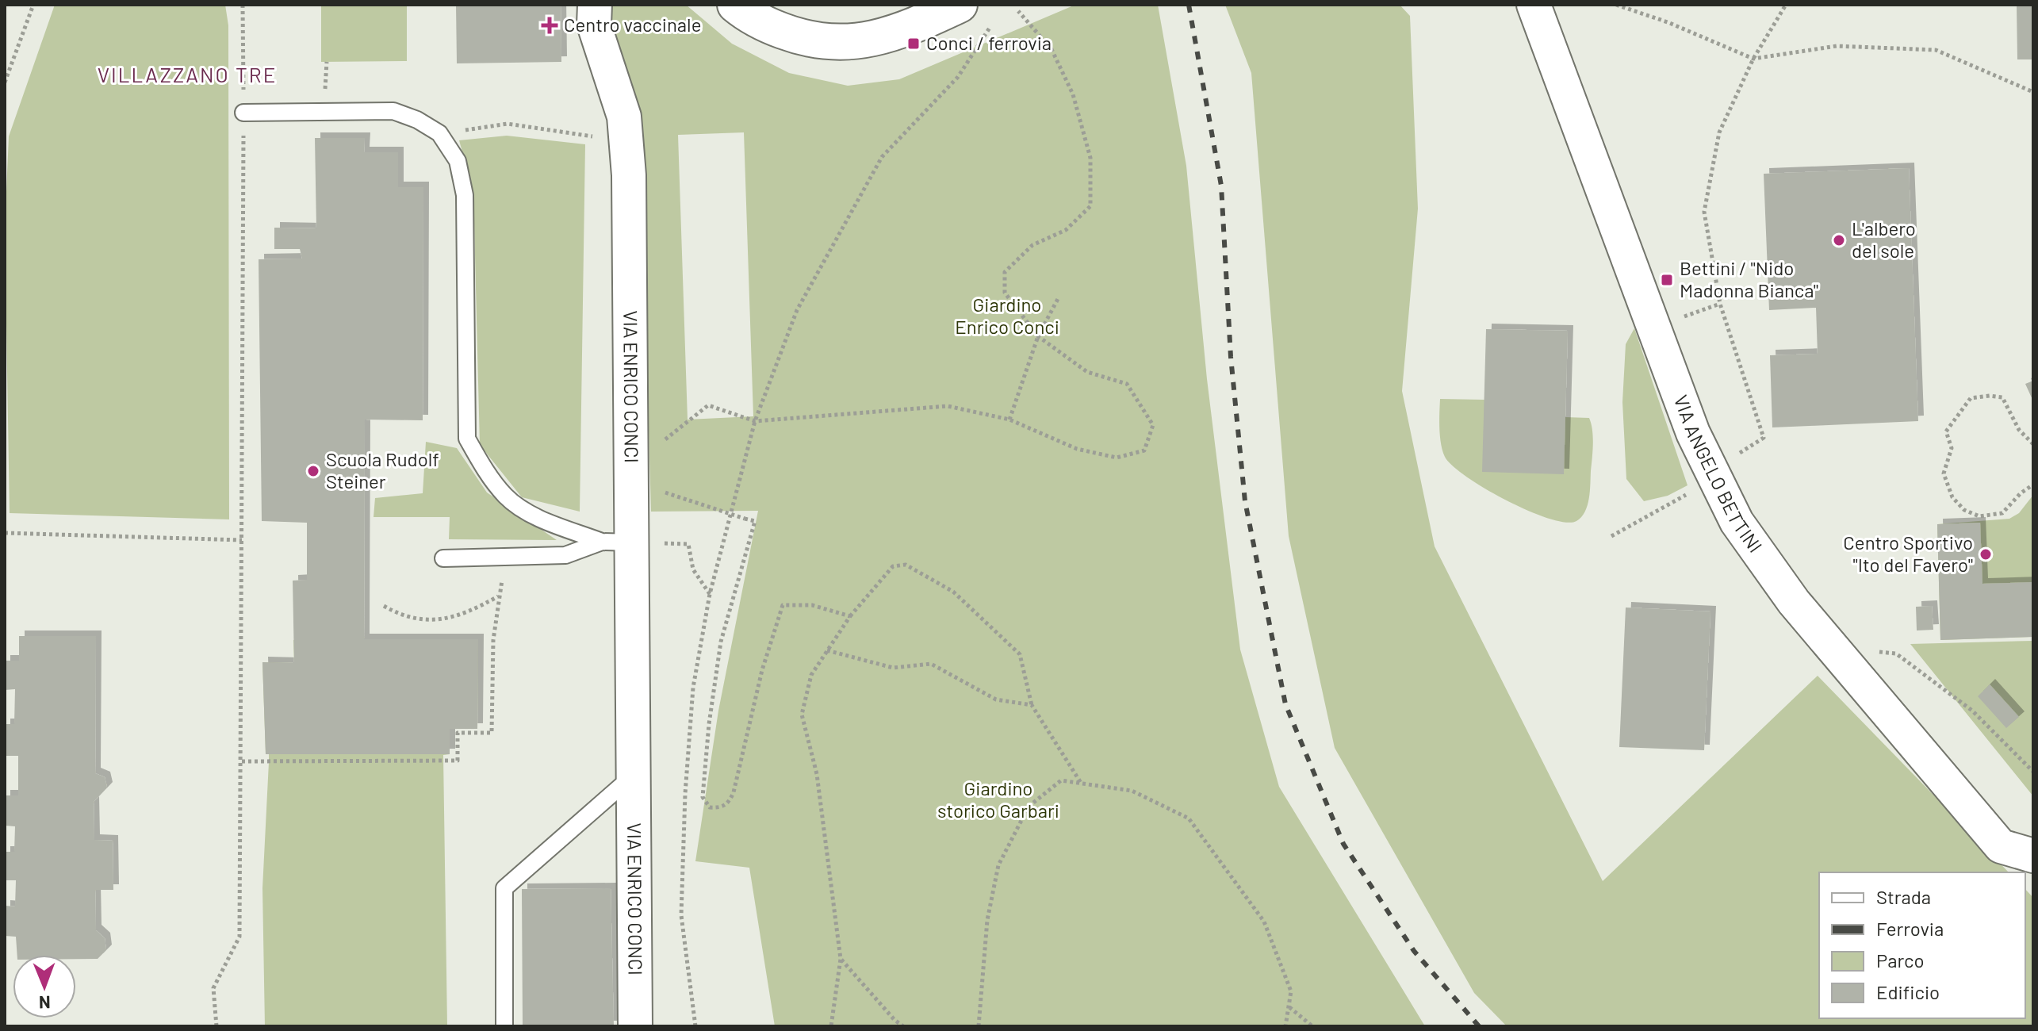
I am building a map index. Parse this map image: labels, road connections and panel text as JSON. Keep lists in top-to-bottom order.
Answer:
{
  "streets": {
    "street": ["VIA ENRICO CONCI", "VIA ANGELO BETTINI"]
  },
  "districts": ["VILLAZZANO TRE"],
  "parks": ["Giardino Enrico Conci", "Giardino storico Garbari"],
  "places": {
    "health": ["Centro vaccinale"],
    "transit": ["Conci / ferrovia", "Bettini / \"Nido Madonna Bianca\""],
    "other": ["L'albero del sole", "Scuola Rudolf Steiner", "Centro Sportivo \"Ito del Favero\""]
  },
  "legend": [
    "Strada",
    "Ferrovia",
    "Parco",
    "Edificio"
  ],
  "north": "bottom"
}
